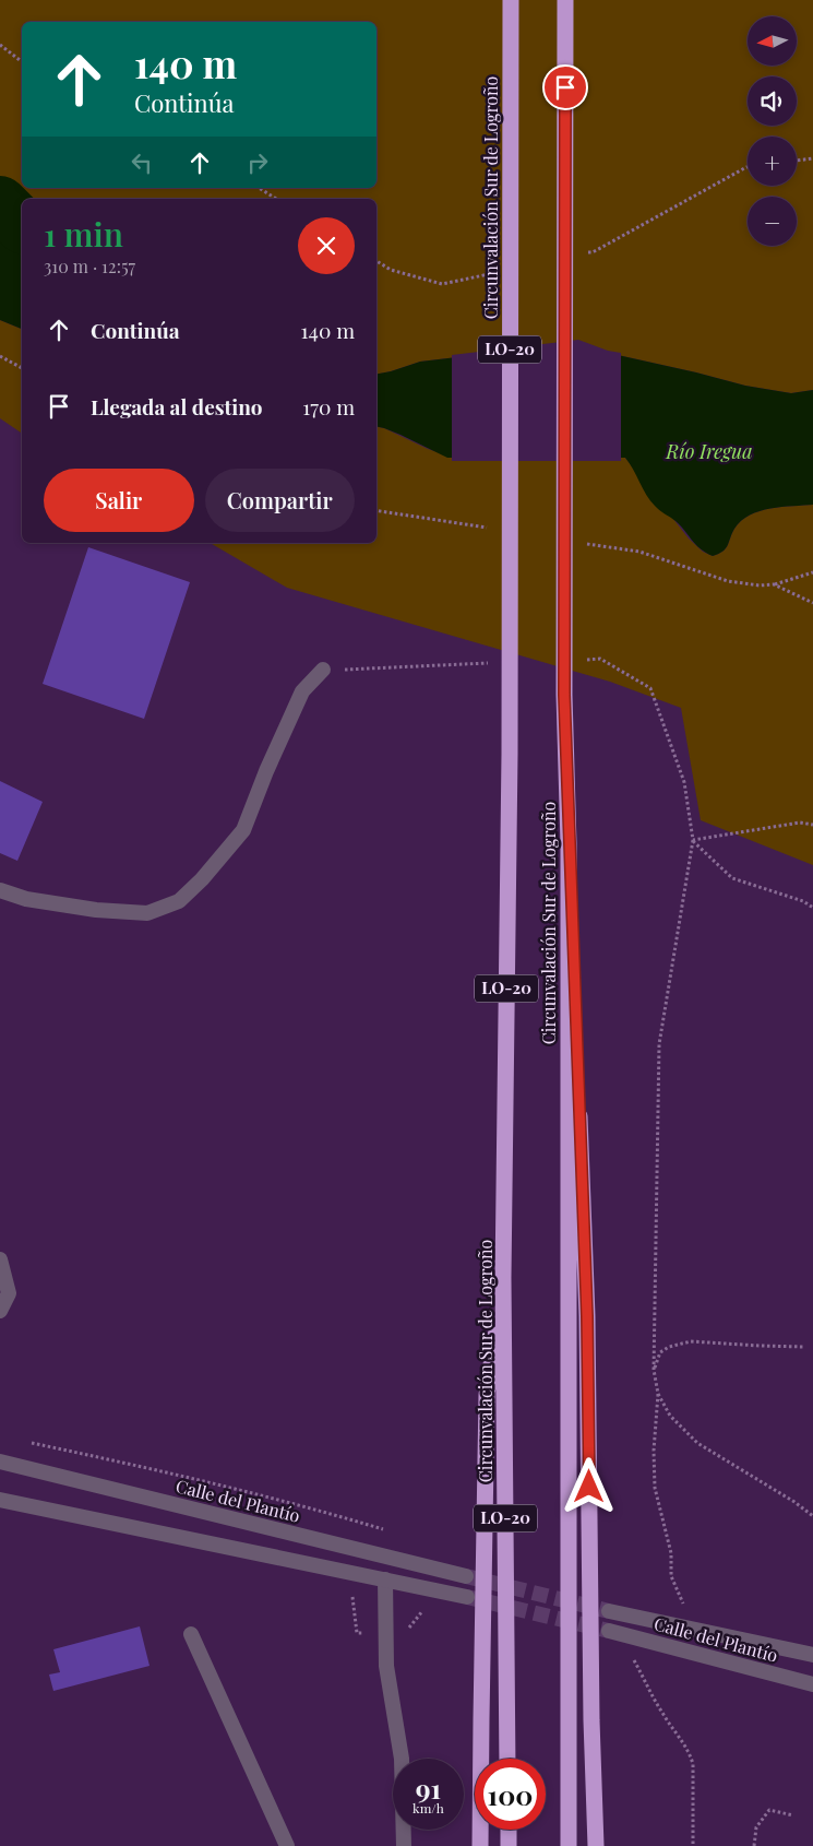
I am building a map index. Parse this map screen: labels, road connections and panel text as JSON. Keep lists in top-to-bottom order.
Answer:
{
  "streets": {
    "highway": ["Circunvalación Sur de Logroño", "LO-20"],
    "street": ["Calle del Plantío"]
  },
  "water": ["Río Iregua"],
  "north": "left",
  "page": {
    "map_buttons": ["+", "−"],
    "turn": ["140 m", "Continúa"],
    "heading": ["1 min", "310 m · 12:57"],
    "list": [
      {
        "name": "Continúa",
        "value": "140 m"
      },
      {
        "name": "Llegada al destino",
        "value": "170 m"
      }
    ],
    "buttons": ["Salir", "Compartir"],
    "speed": "91 km/h",
    "limit": "100"
  }
}
